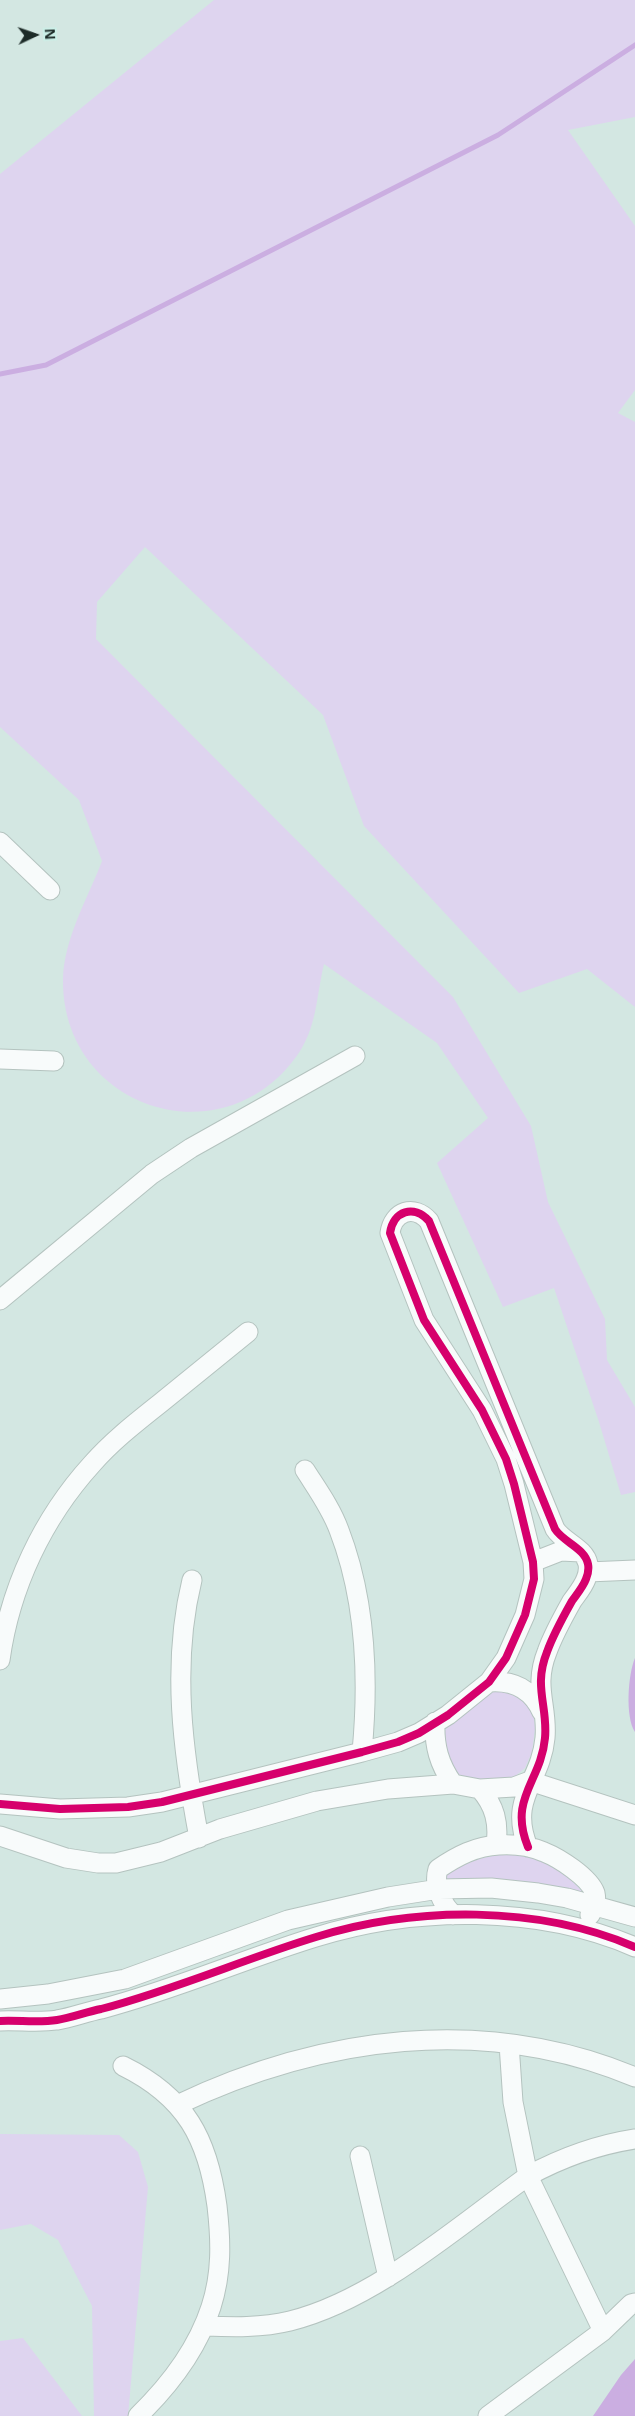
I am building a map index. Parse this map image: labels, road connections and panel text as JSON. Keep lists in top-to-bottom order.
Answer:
{
  "north": "right"
}
